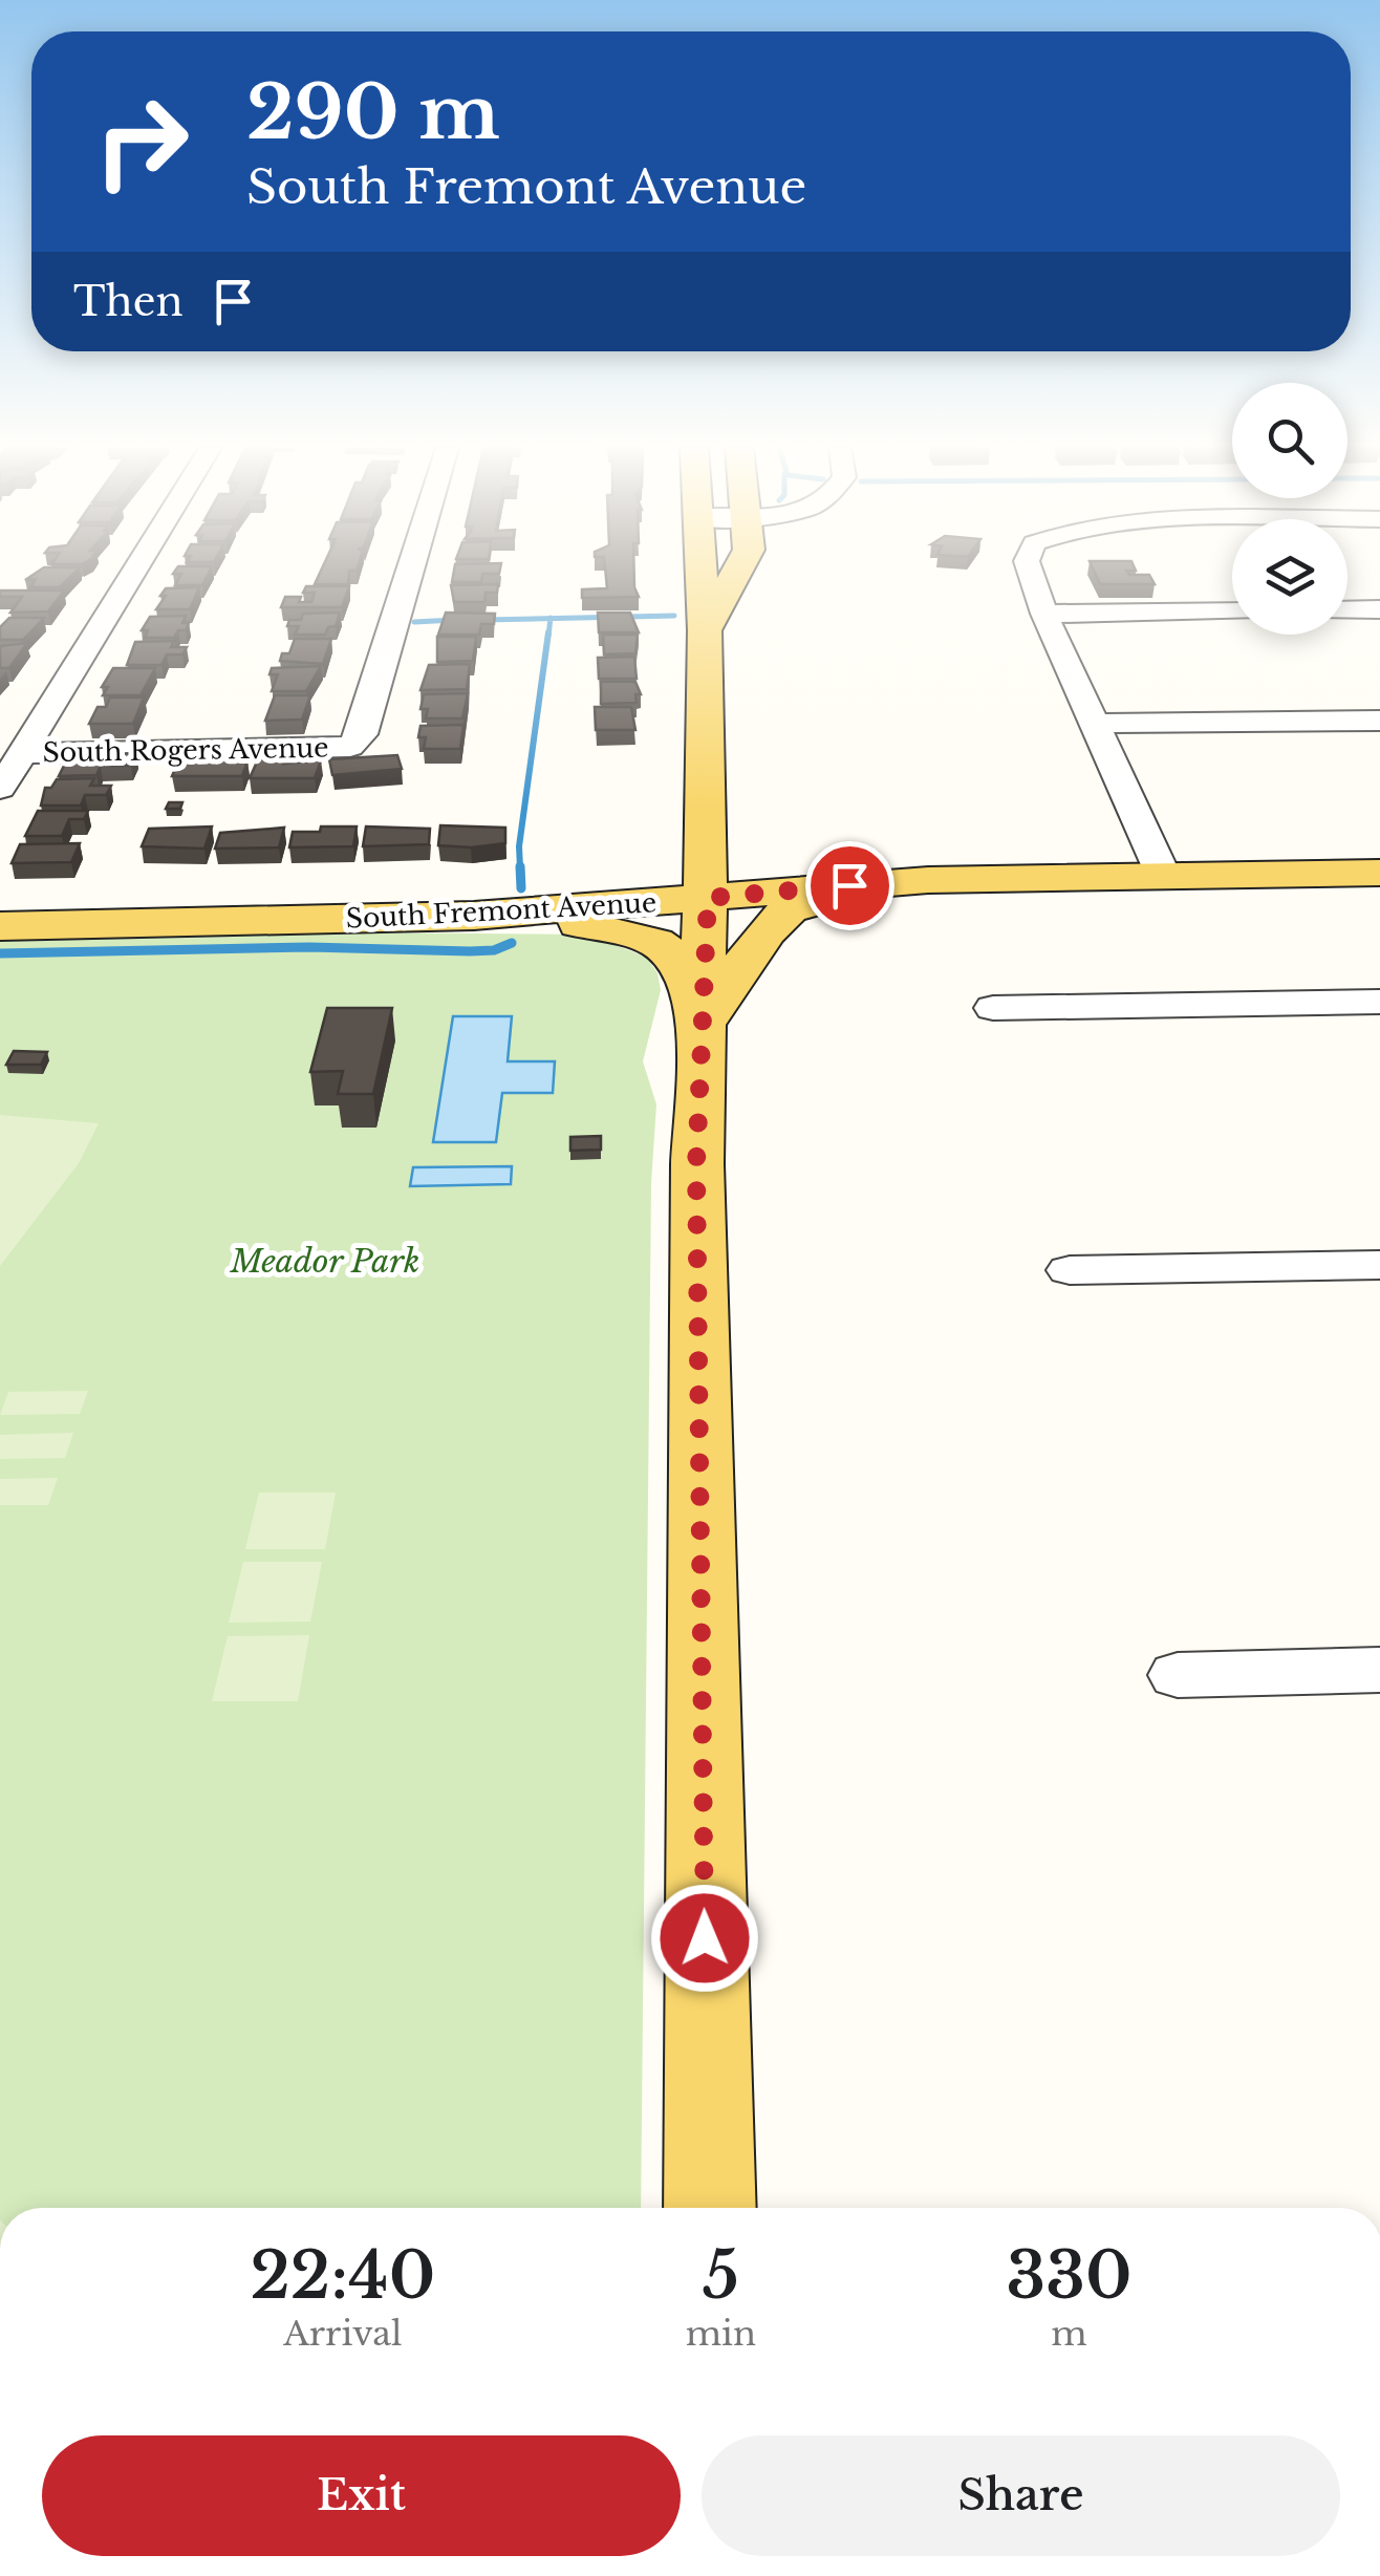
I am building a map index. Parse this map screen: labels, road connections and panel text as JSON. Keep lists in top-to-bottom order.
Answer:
{
  "streets": {
    "main road": ["South Fremont Avenue"],
    "street": ["South Rogers Avenue"]
  },
  "parks": ["Meador Park"],
  "page": {
    "turn": ["290 m", "South Fremont Avenue"],
    "then": "Then",
    "eta": [
      "22:40",
      "Arrival",
      "5",
      "min",
      "330",
      "m"
    ],
    "buttons": ["Exit", "Share"]
  }
}
